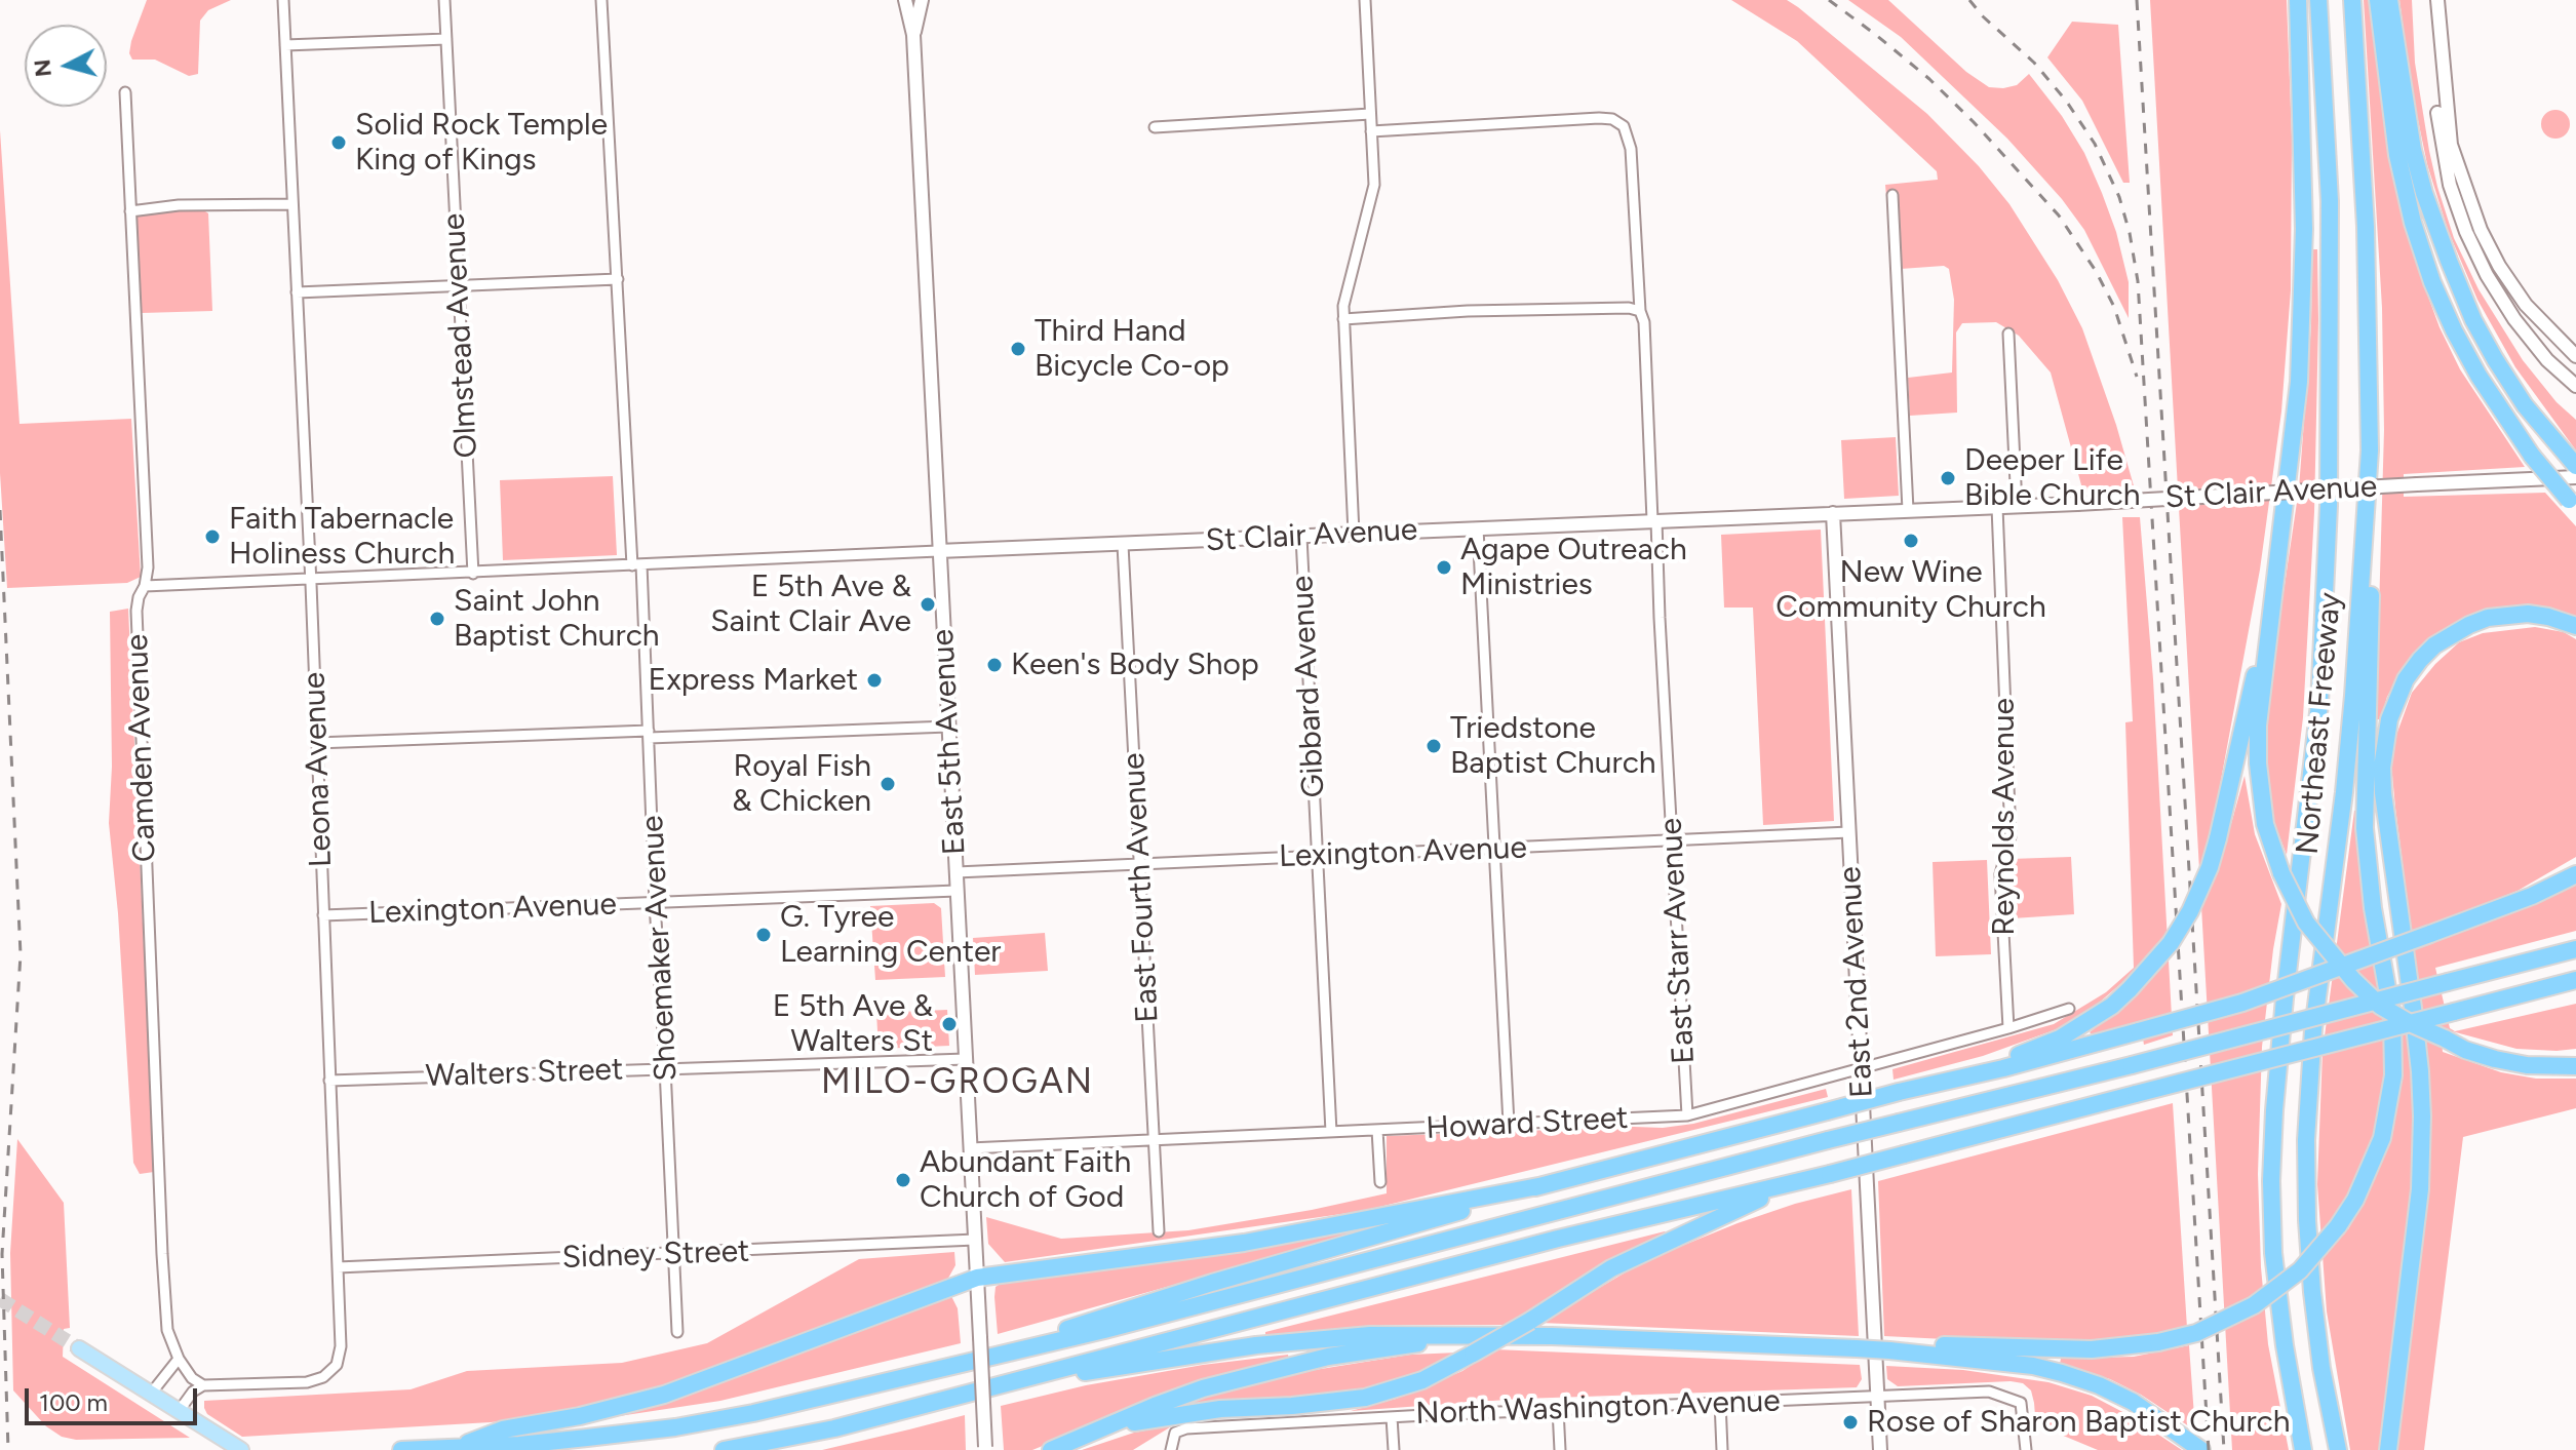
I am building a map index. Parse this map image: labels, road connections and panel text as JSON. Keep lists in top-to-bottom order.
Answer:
{
  "streets": {
    "highway": ["Northeast Freeway"],
    "street": [
      "Olmstead Avenue",
      "St Clair Avenue",
      "Gibbard Avenue",
      "East 5th Avenue",
      "Camden Avenue",
      "Leona Avenue",
      "Reynolds Avenue",
      "Lexington Avenue",
      "East Fourth Avenue",
      "East Starr Avenue",
      "Shoemaker Avenue",
      "East 2nd Avenue",
      "Walters Street",
      "Howard Street",
      "Sidney Street",
      "North Washington Avenue"
    ]
  },
  "crossings": [
    ["Olmstead Avenue", "St Clair Avenue"],
    ["St Clair Avenue", "Gibbard Avenue"],
    ["St Clair Avenue", "East 5th Avenue"],
    ["St Clair Avenue", "Camden Avenue"],
    ["St Clair Avenue", "Leona Avenue"],
    ["St Clair Avenue", "Reynolds Avenue"],
    ["St Clair Avenue", "East Fourth Avenue"],
    ["St Clair Avenue", "East Starr Avenue"],
    ["St Clair Avenue", "Shoemaker Avenue"],
    ["St Clair Avenue", "East 2nd Avenue"],
    ["Gibbard Avenue", "Lexington Avenue"],
    ["Gibbard Avenue", "Howard Street"],
    ["East 5th Avenue", "Lexington Avenue"],
    ["East 5th Avenue", "Walters Street"],
    ["East 5th Avenue", "Howard Street"],
    ["East 5th Avenue", "Sidney Street"],
    ["Leona Avenue", "Lexington Avenue"],
    ["Leona Avenue", "Walters Street"],
    ["Leona Avenue", "Sidney Street"],
    ["Reynolds Avenue", "Howard Street"],
    ["Lexington Avenue", "East Fourth Avenue"],
    ["Lexington Avenue", "East Starr Avenue"],
    ["Lexington Avenue", "Shoemaker Avenue"],
    ["Lexington Avenue", "East 2nd Avenue"],
    ["East Fourth Avenue", "Howard Street"],
    ["East Starr Avenue", "Howard Street"],
    ["Shoemaker Avenue", "Walters Street"],
    ["Shoemaker Avenue", "Sidney Street"],
    ["East 2nd Avenue", "Howard Street"],
    ["East 2nd Avenue", "North Washington Avenue"]
  ],
  "districts": ["MILO-GROGAN"],
  "places": [
    "Solid Rock Temple King of Kings",
    "Third Hand Bicycle Co-op",
    "Deeper Life Bible Church",
    "Faith Tabernacle Holiness Church",
    "New Wine Community Church",
    "Agape Outreach Ministries",
    "E 5th Ave & Saint Clair Ave",
    "Saint John Baptist Church",
    "Keen's Body Shop",
    "Express Market",
    "Triedstone Baptist Church",
    "Royal Fish & Chicken",
    "G. Tyree Learning Center",
    "E 5th Ave & Walters St",
    "Abundant Faith Church of God",
    "Rose of Sharon Baptist Church"
  ],
  "scale_bar": "100 m",
  "north": "left"
}
